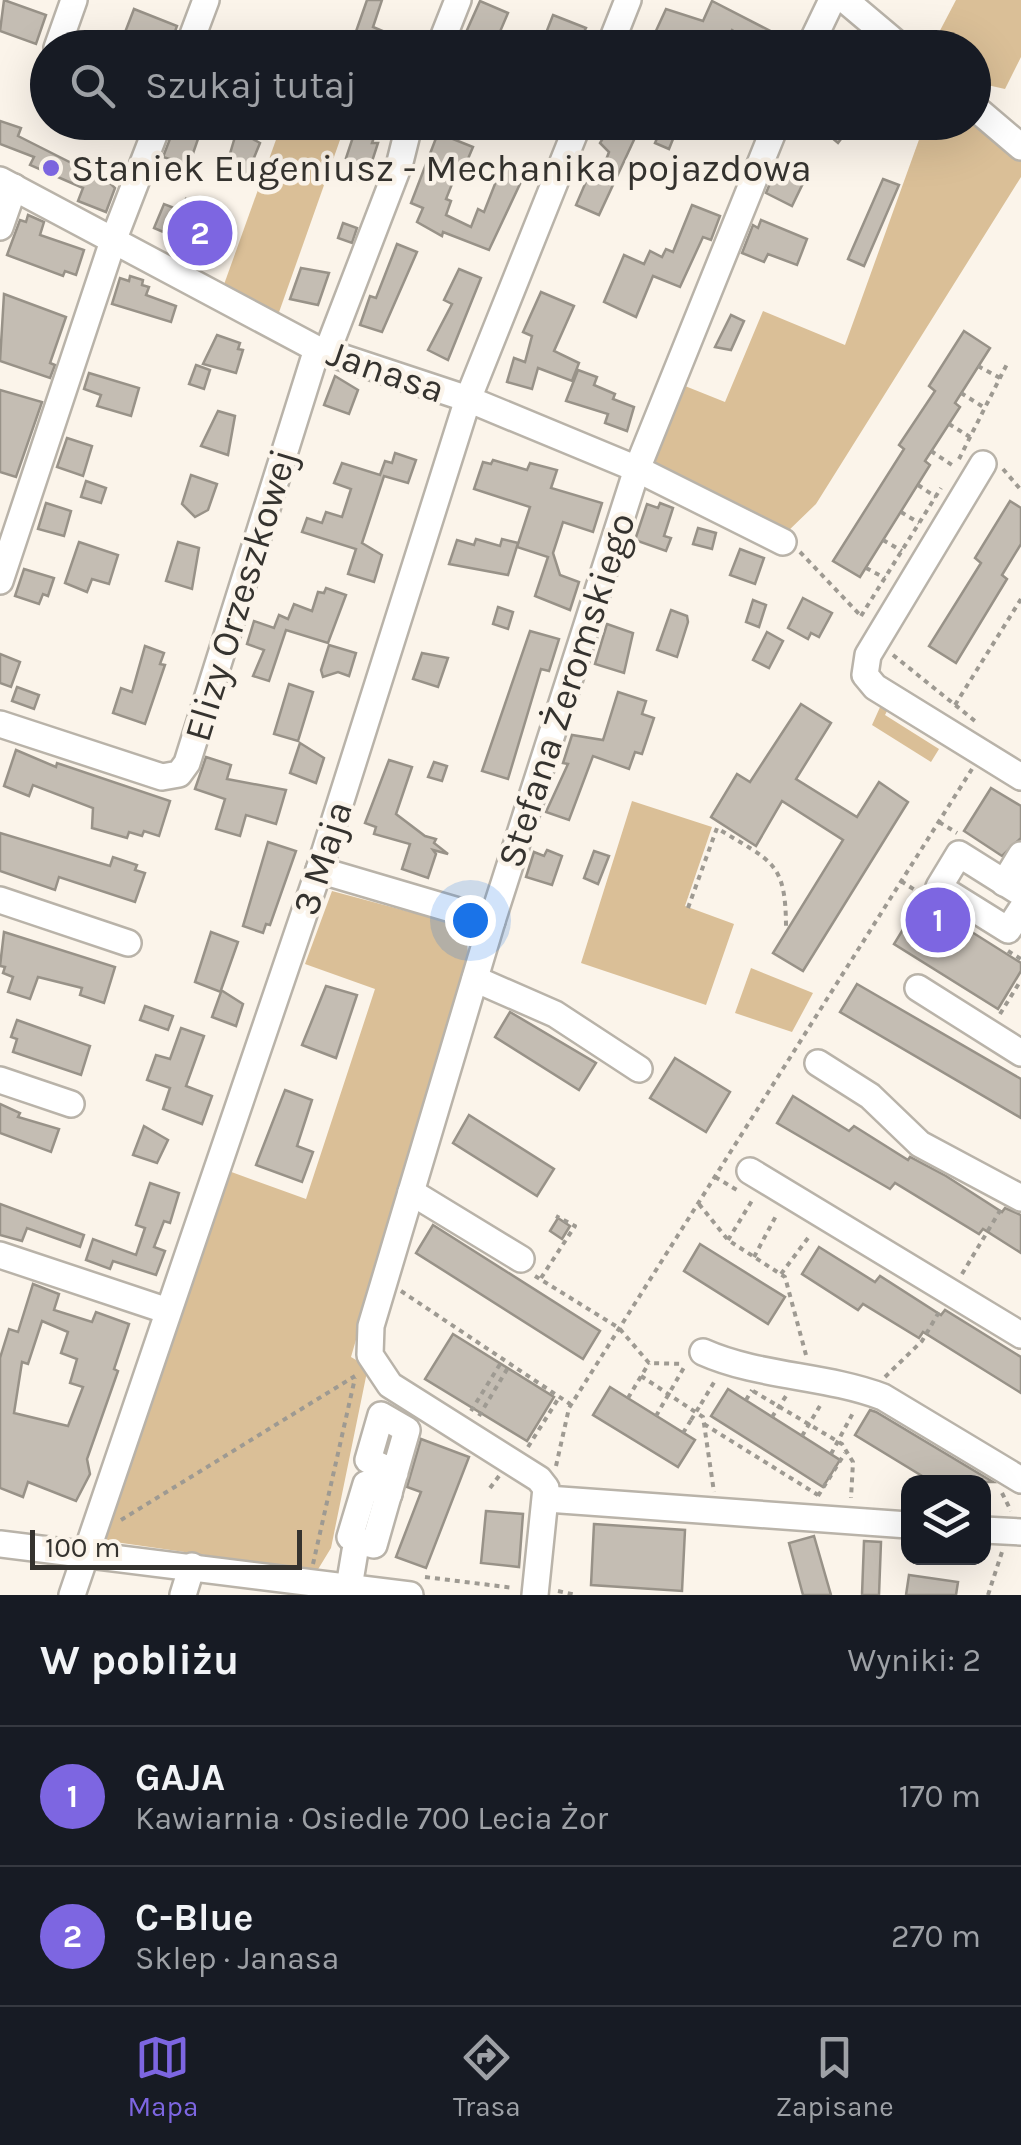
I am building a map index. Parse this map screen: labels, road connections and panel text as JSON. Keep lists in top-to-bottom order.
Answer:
{
  "streets": {
    "street": [
      "Janasa",
      "Elizy Orzeszkowej",
      "Stefana Żeromskiego",
      "3 Maja"
    ]
  },
  "crossings": [
    ["Janasa", "Elizy Orzeszkowej"],
    ["Janasa", "Stefana Żeromskiego"],
    ["Janasa", "3 Maja"]
  ],
  "places": ["Staniek Eugeniusz - Mechanika pojazdowa"],
  "scale_bar": "100 m",
  "page": {
    "search": "Szukaj tutaj",
    "pins": ["2", "1"],
    "scale": "100 m",
    "heading": ["W pobliżu", "Wyniki: 2"],
    "list": [
      {
        "mark": "1",
        "name": "GAJA",
        "note": "Kawiarnia · Osiedle 700 Lecia Żor",
        "value": "170 m"
      },
      {
        "mark": "2",
        "name": "C-Blue",
        "note": "Sklep · Janasa",
        "value": "270 m"
      }
    ],
    "nav": ["Mapa", "Trasa", "Zapisane"]
  }
}
